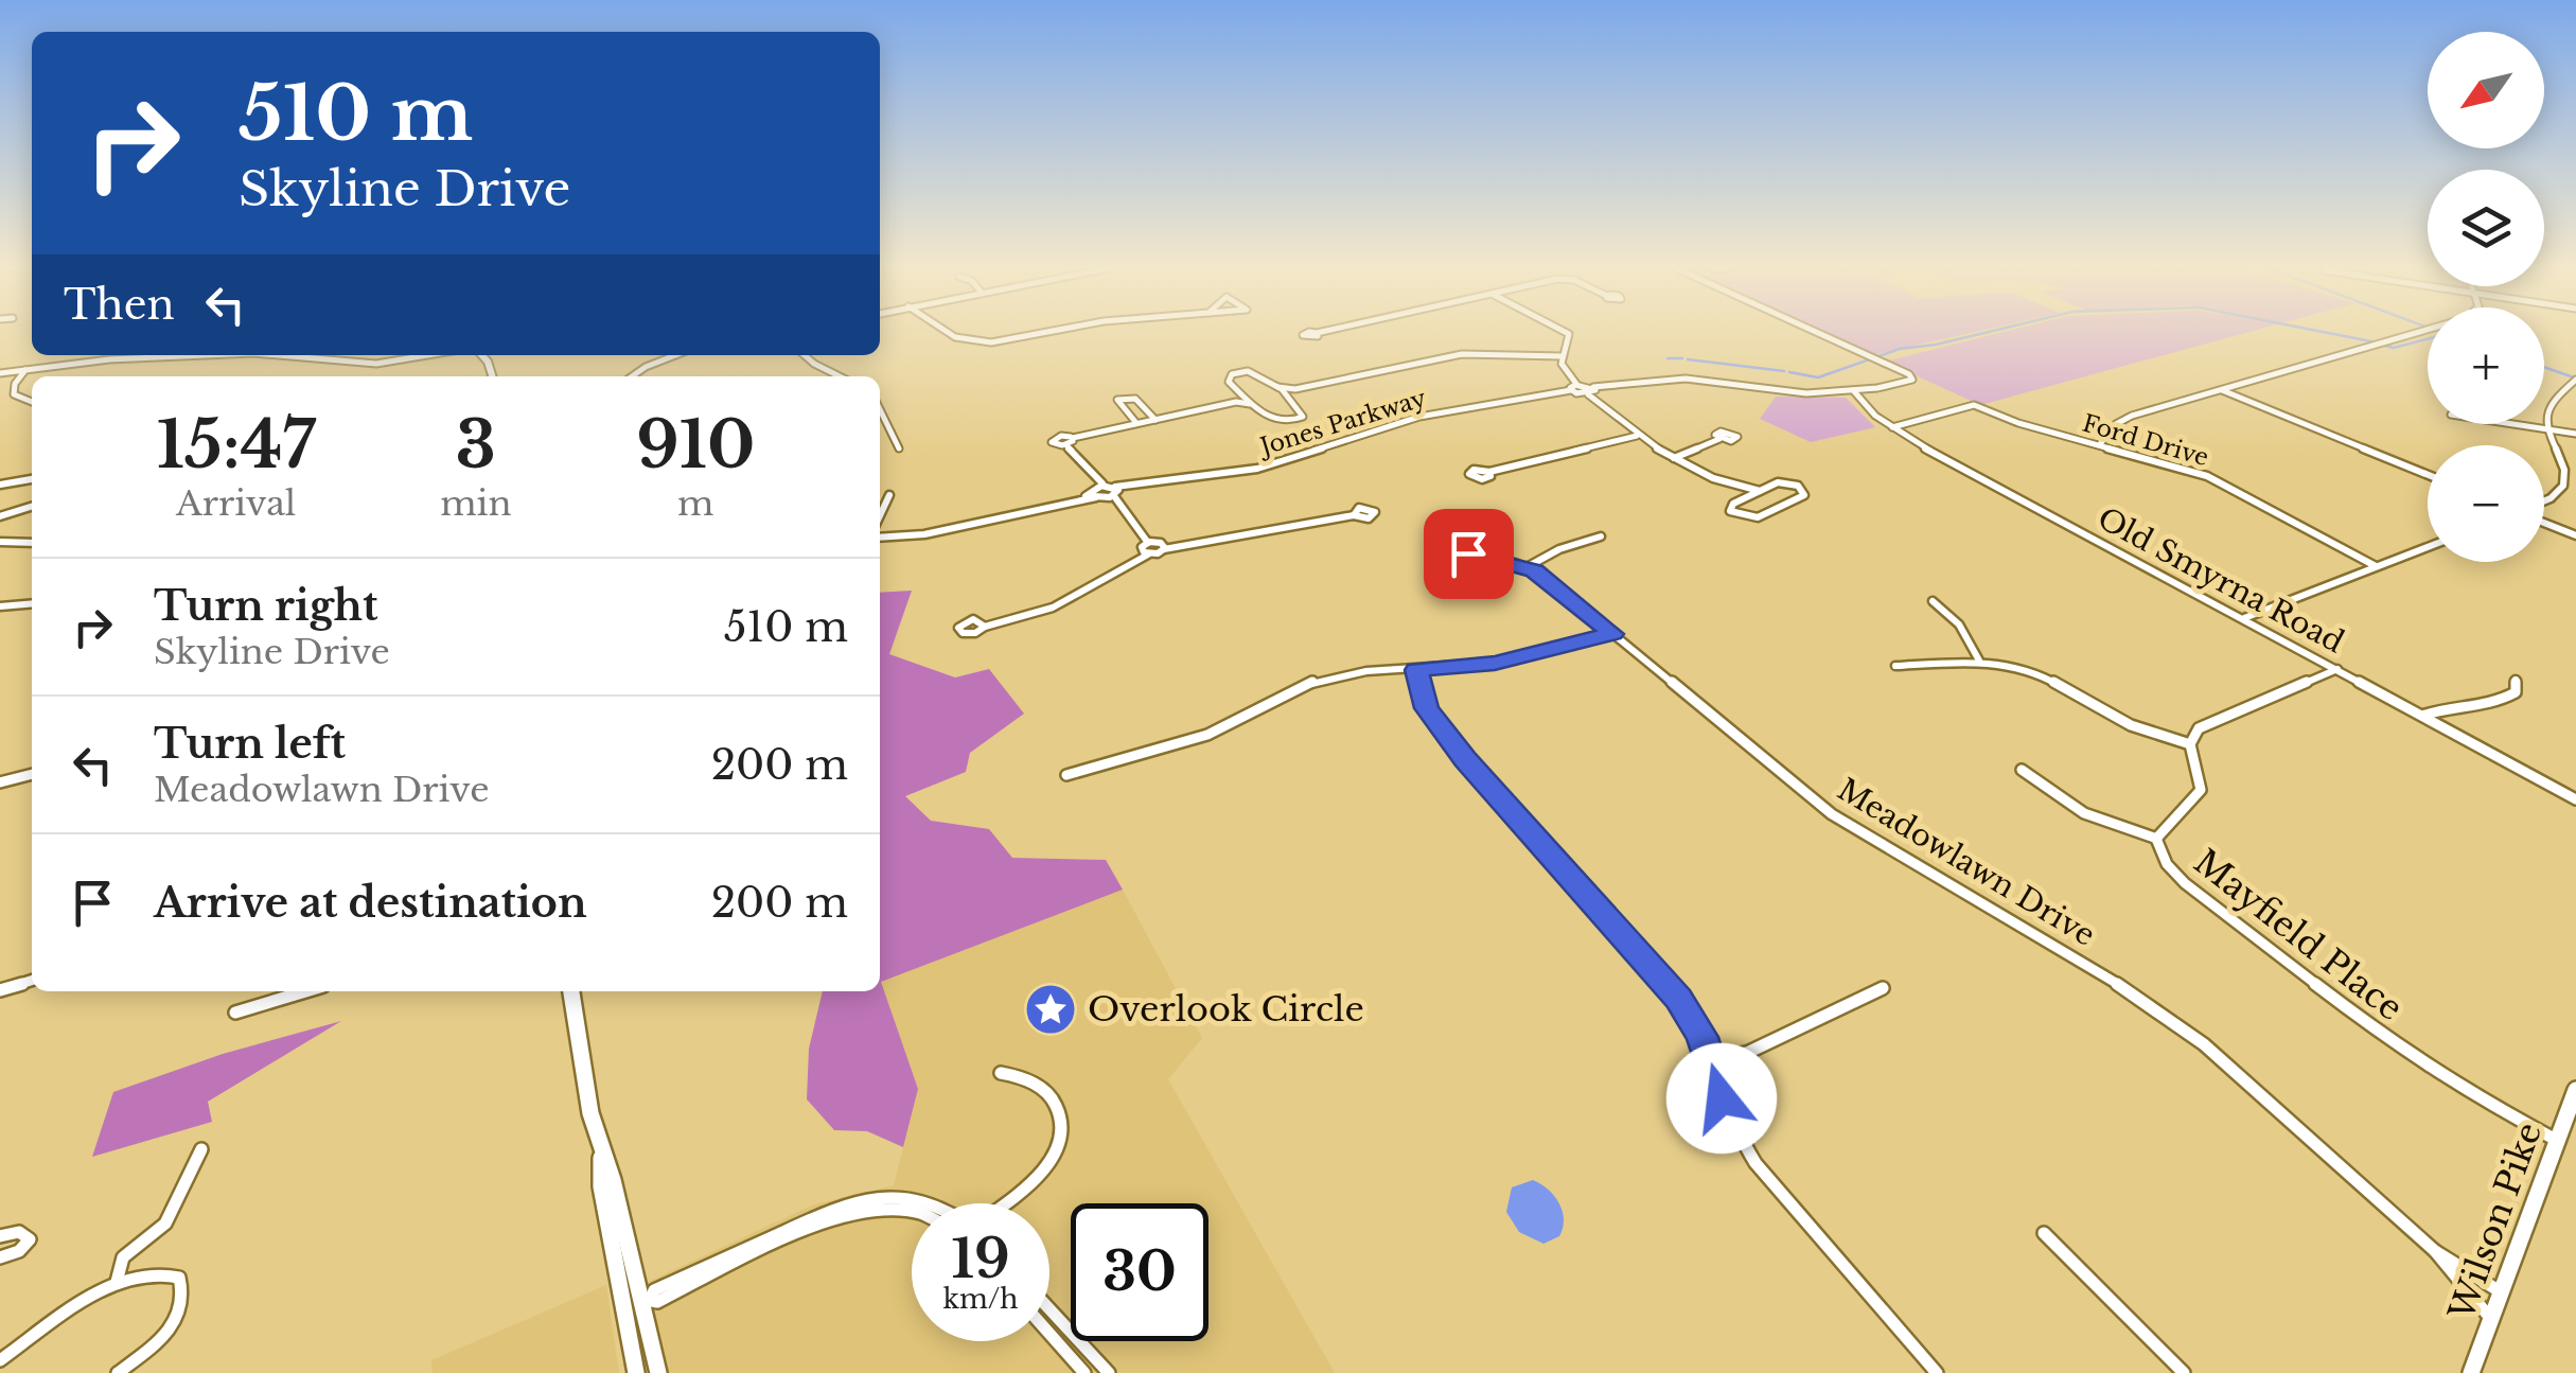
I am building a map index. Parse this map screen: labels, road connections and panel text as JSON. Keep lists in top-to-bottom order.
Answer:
{
  "streets": {
    "main road": ["Wilson Pike"],
    "street": [
      "Jones Parkway",
      "Ford Drive",
      "Old Smyrna Road",
      "Meadowlawn Drive",
      "Mayfield Place"
    ]
  },
  "crossings": [
    ["Ford Drive", "Old Smyrna Road"],
    ["Meadowlawn Drive", "Wilson Pike"],
    ["Mayfield Place", "Wilson Pike"]
  ],
  "places": {
    "place": ["Overlook Circle"]
  },
  "north": "bottom left",
  "page": {
    "map_buttons": ["+", "−"],
    "turn": ["510 m", "Skyline Drive"],
    "then": "Then",
    "eta": [
      "15:47",
      "Arrival",
      "3",
      "min",
      "910",
      "m"
    ],
    "list": [
      {
        "name": "Turn right",
        "note": "Skyline Drive",
        "value": "510 m"
      },
      {
        "name": "Turn left",
        "note": "Meadowlawn Drive",
        "value": "200 m"
      },
      {
        "name": "Arrive at destination",
        "value": "200 m"
      }
    ],
    "speed": "19 km/h",
    "limit": "30"
  }
}
